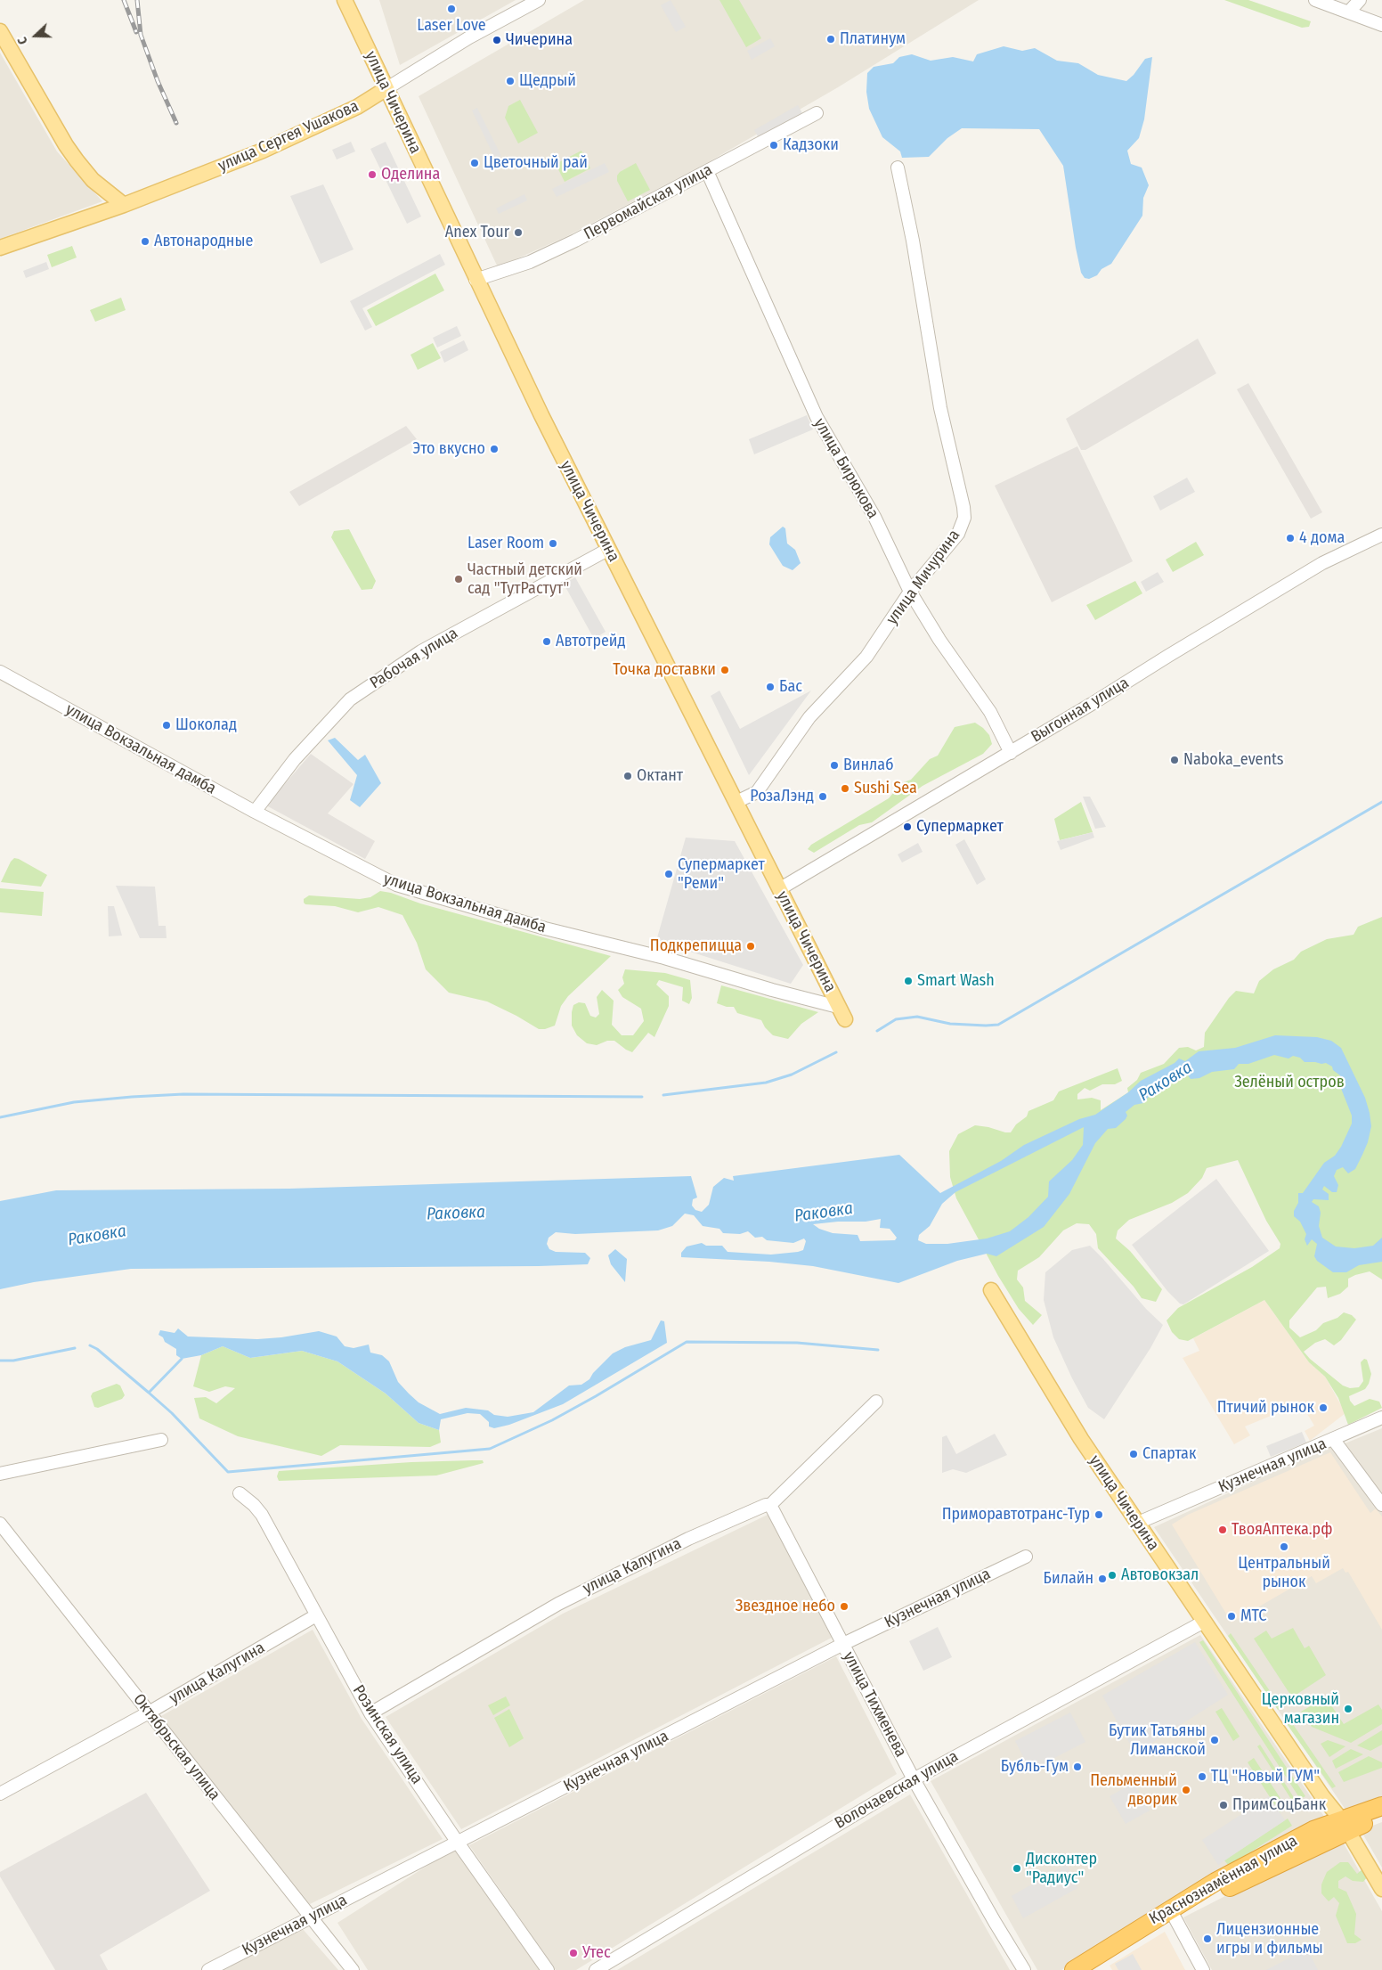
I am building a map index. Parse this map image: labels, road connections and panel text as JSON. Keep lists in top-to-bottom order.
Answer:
{
  "streets": {
    "highway": ["Краснознамённая улица"],
    "main road": ["улица Чичерина", "улица Сергея Ушакова"],
    "street": [
      "Первомайская улица",
      "улица Бирюкова",
      "улица Мичурина",
      "Рабочая улица",
      "Выгонная улица",
      "улица Вокзальная дамба",
      "Кузнечная улица",
      "улица Калугина",
      "улица Тихменева",
      "Розинская улица",
      "Октябрьская улица",
      "Волочаевская улица"
    ]
  },
  "crossings": [
    ["улица Чичерина", "улица Сергея Ушакова"],
    ["улица Чичерина", "Первомайская улица"],
    ["улица Чичерина", "улица Мичурина"],
    ["улица Чичерина", "Рабочая улица"],
    ["улица Чичерина", "Выгонная улица"],
    ["улица Чичерина", "улица Вокзальная дамба"],
    ["улица Чичерина", "Кузнечная улица"],
    ["улица Чичерина", "Волочаевская улица"],
    ["улица Чичерина", "Краснознамённая улица"],
    ["Первомайская улица", "улица Бирюкова"],
    ["улица Бирюкова", "улица Мичурина"],
    ["улица Бирюкова", "Выгонная улица"],
    ["Рабочая улица", "улица Вокзальная дамба"],
    ["Кузнечная улица", "улица Тихменева"],
    ["Кузнечная улица", "Розинская улица"],
    ["Кузнечная улица", "Октябрьская улица"],
    ["улица Калугина", "улица Тихменева"],
    ["улица Калугина", "Розинская улица"],
    ["улица Калугина", "Октябрьская улица"],
    ["улица Тихменева", "Волочаевская улица"]
  ],
  "water": ["Раковка"],
  "parks": ["Зелёный остров"],
  "places": [
    "Laser Love",
    "Платинум",
    "Чичерина",
    "Щедрый",
    "Кадзоки",
    "Цветочный рай",
    "Оделина",
    "Anex Tour",
    "Автонародные",
    "Это вкусно",
    "4 дома",
    "Laser Room",
    "Частный детский сад \"ТутРастут\"",
    "Автотрейд",
    "Точка доставки",
    "Бас",
    "Шоколад",
    "Naboka_events",
    "Винлаб",
    "Октант",
    "Sushi Sea",
    "РозаЛэнд",
    "Супермаркет",
    "Супермаркет \"Реми\"",
    "Подкрепицца",
    "Smart Wash",
    "Птичий рынок",
    "Спартак",
    "Приморавтотранс-Тур",
    "ТвояАптека.рф",
    "Центральный рынок",
    "Автовокзал",
    "Билайн",
    "Звездное небо",
    "МТС",
    "Церковный магазин",
    "Бутик Татьяны Лиманской",
    "Бубль-Гум",
    "ТЦ \"Новый ГУМ\"",
    "Пельменный дворик",
    "ПримСоцБанк",
    "Дисконтер \"Радиус\"",
    "Лицензионные игры и фильмы",
    "Утес"
  ],
  "north": "left"
}
